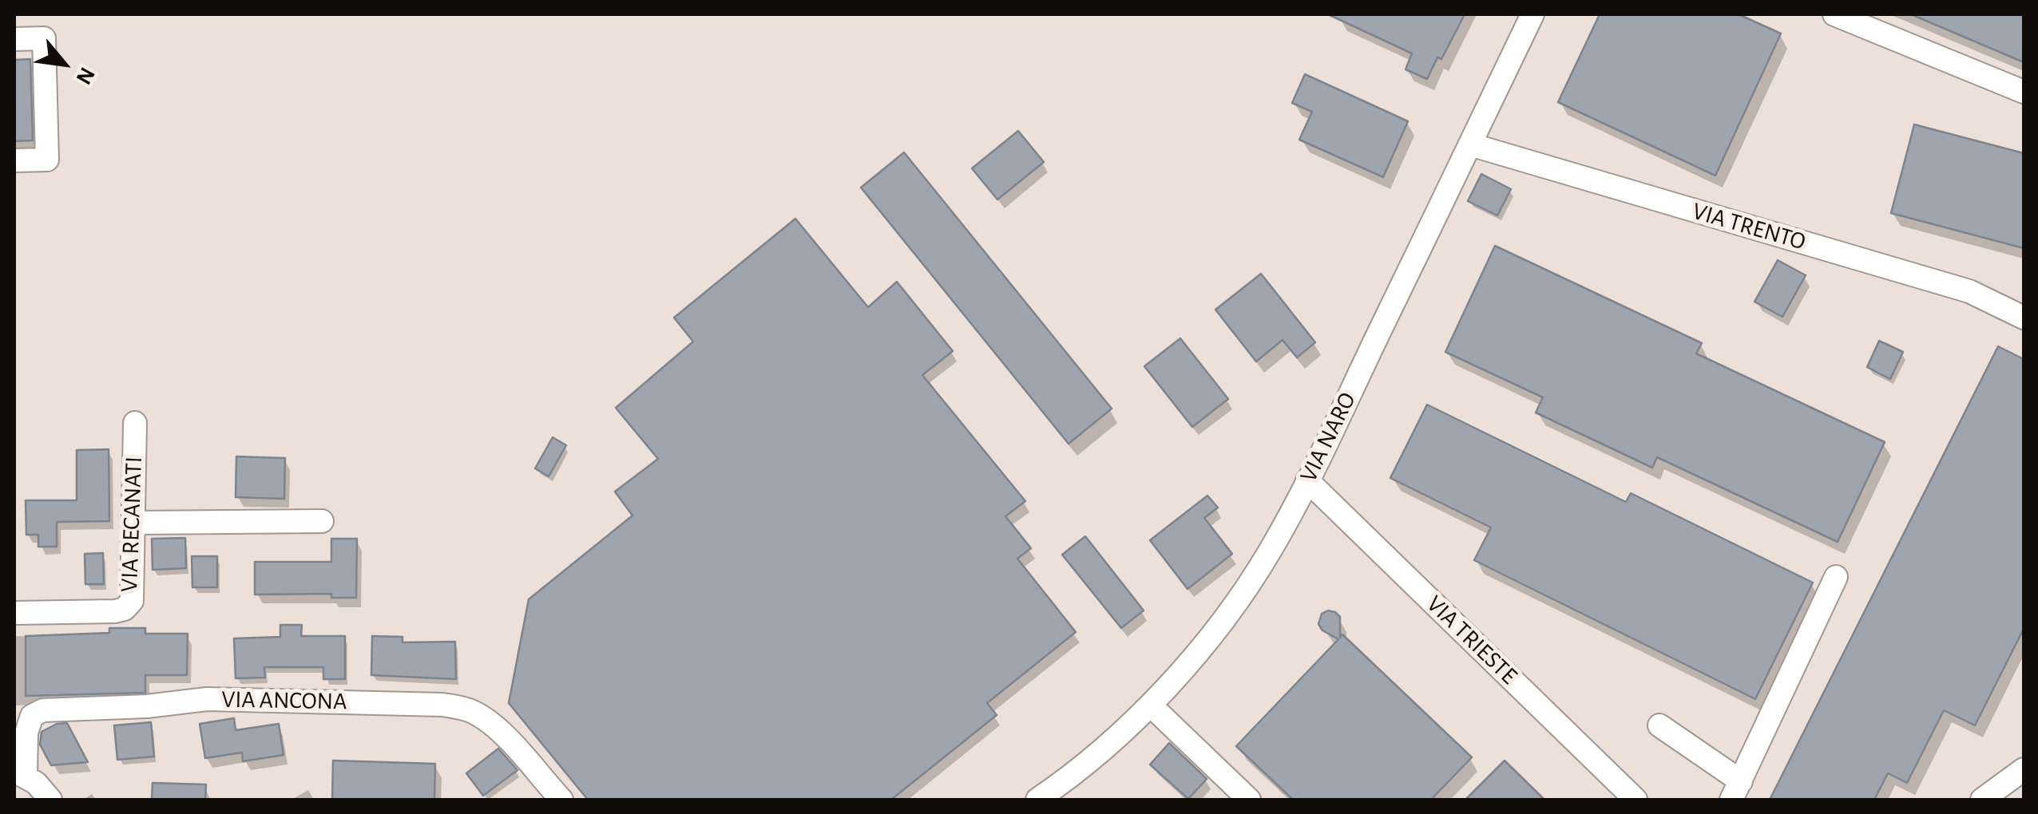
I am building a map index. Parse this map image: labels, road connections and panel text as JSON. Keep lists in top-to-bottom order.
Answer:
{
  "streets": {
    "street": [
      "VIA TRENTO",
      "VIA NARO",
      "VIA RECANATI",
      "VIA TRIESTE",
      "VIA ANCONA"
    ]
  },
  "crossings": [
    ["VIA TRENTO", "VIA NARO"],
    ["VIA NARO", "VIA TRIESTE"]
  ],
  "north": "bottom right"
}
